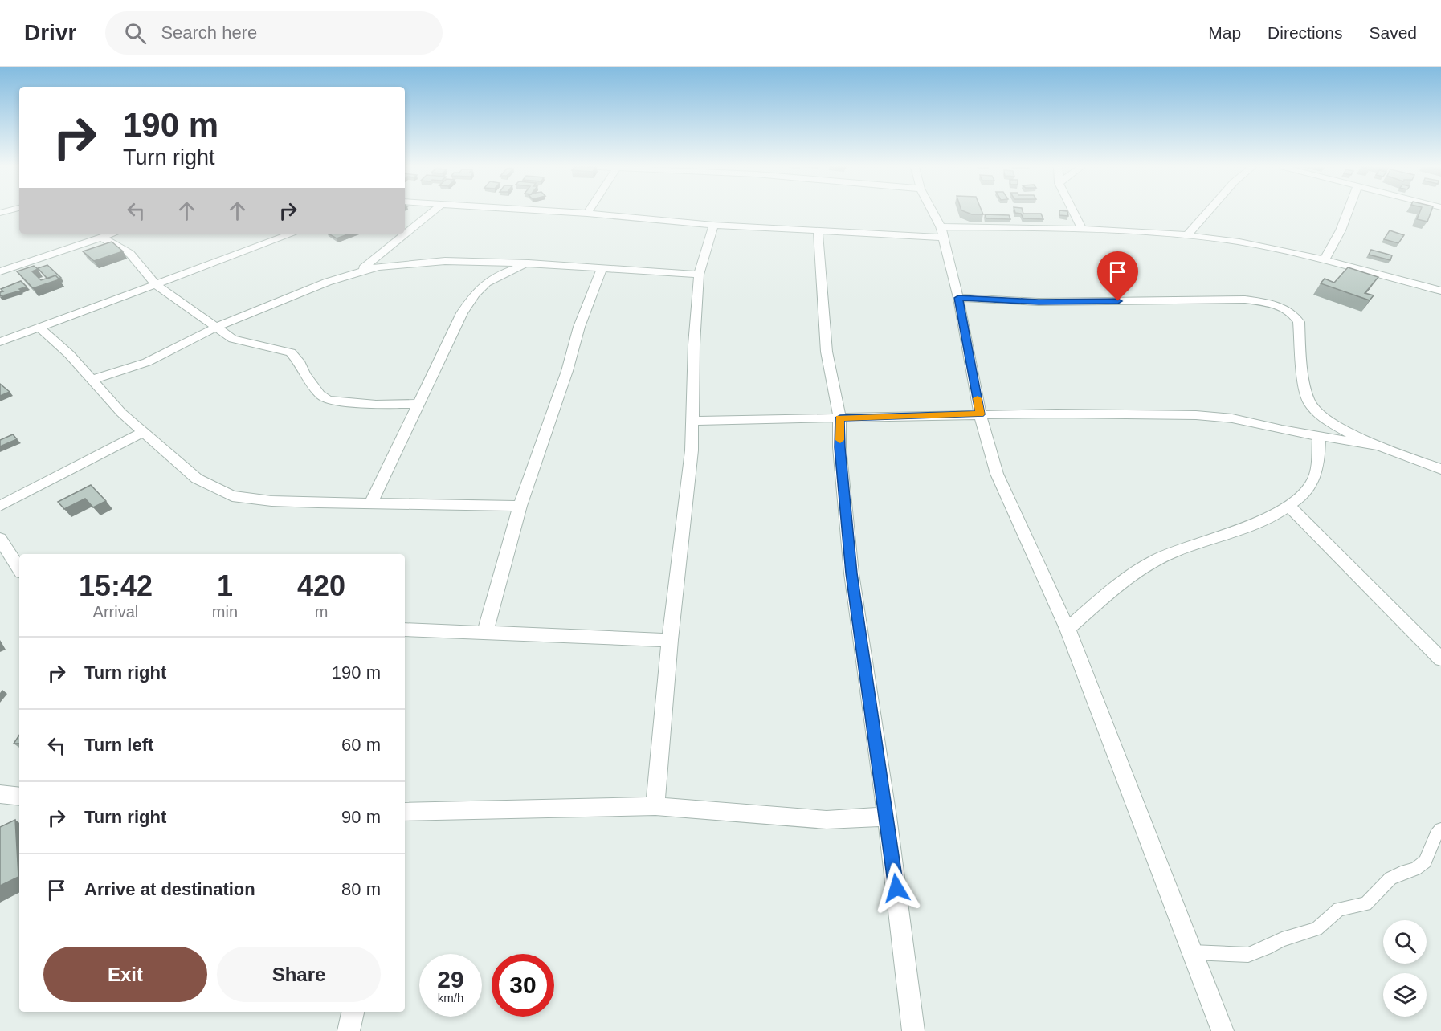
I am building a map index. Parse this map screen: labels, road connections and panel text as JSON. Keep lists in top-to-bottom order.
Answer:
{
  "page": {
    "header": "Drivr",
    "search": "Search here",
    "nav": ["Map", "Directions", "Saved"],
    "turn": ["190 m", "Turn right"],
    "eta": [
      "15:42",
      "Arrival",
      "1",
      "min",
      "420",
      "m"
    ],
    "list": [
      {
        "name": "Turn right",
        "value": "190 m"
      },
      {
        "name": "Turn left",
        "value": "60 m"
      },
      {
        "name": "Turn right",
        "value": "90 m"
      },
      {
        "name": "Arrive at destination",
        "value": "80 m"
      }
    ],
    "buttons": ["Exit", "Share"],
    "speed": "29 km/h",
    "limit": "30"
  }
}
